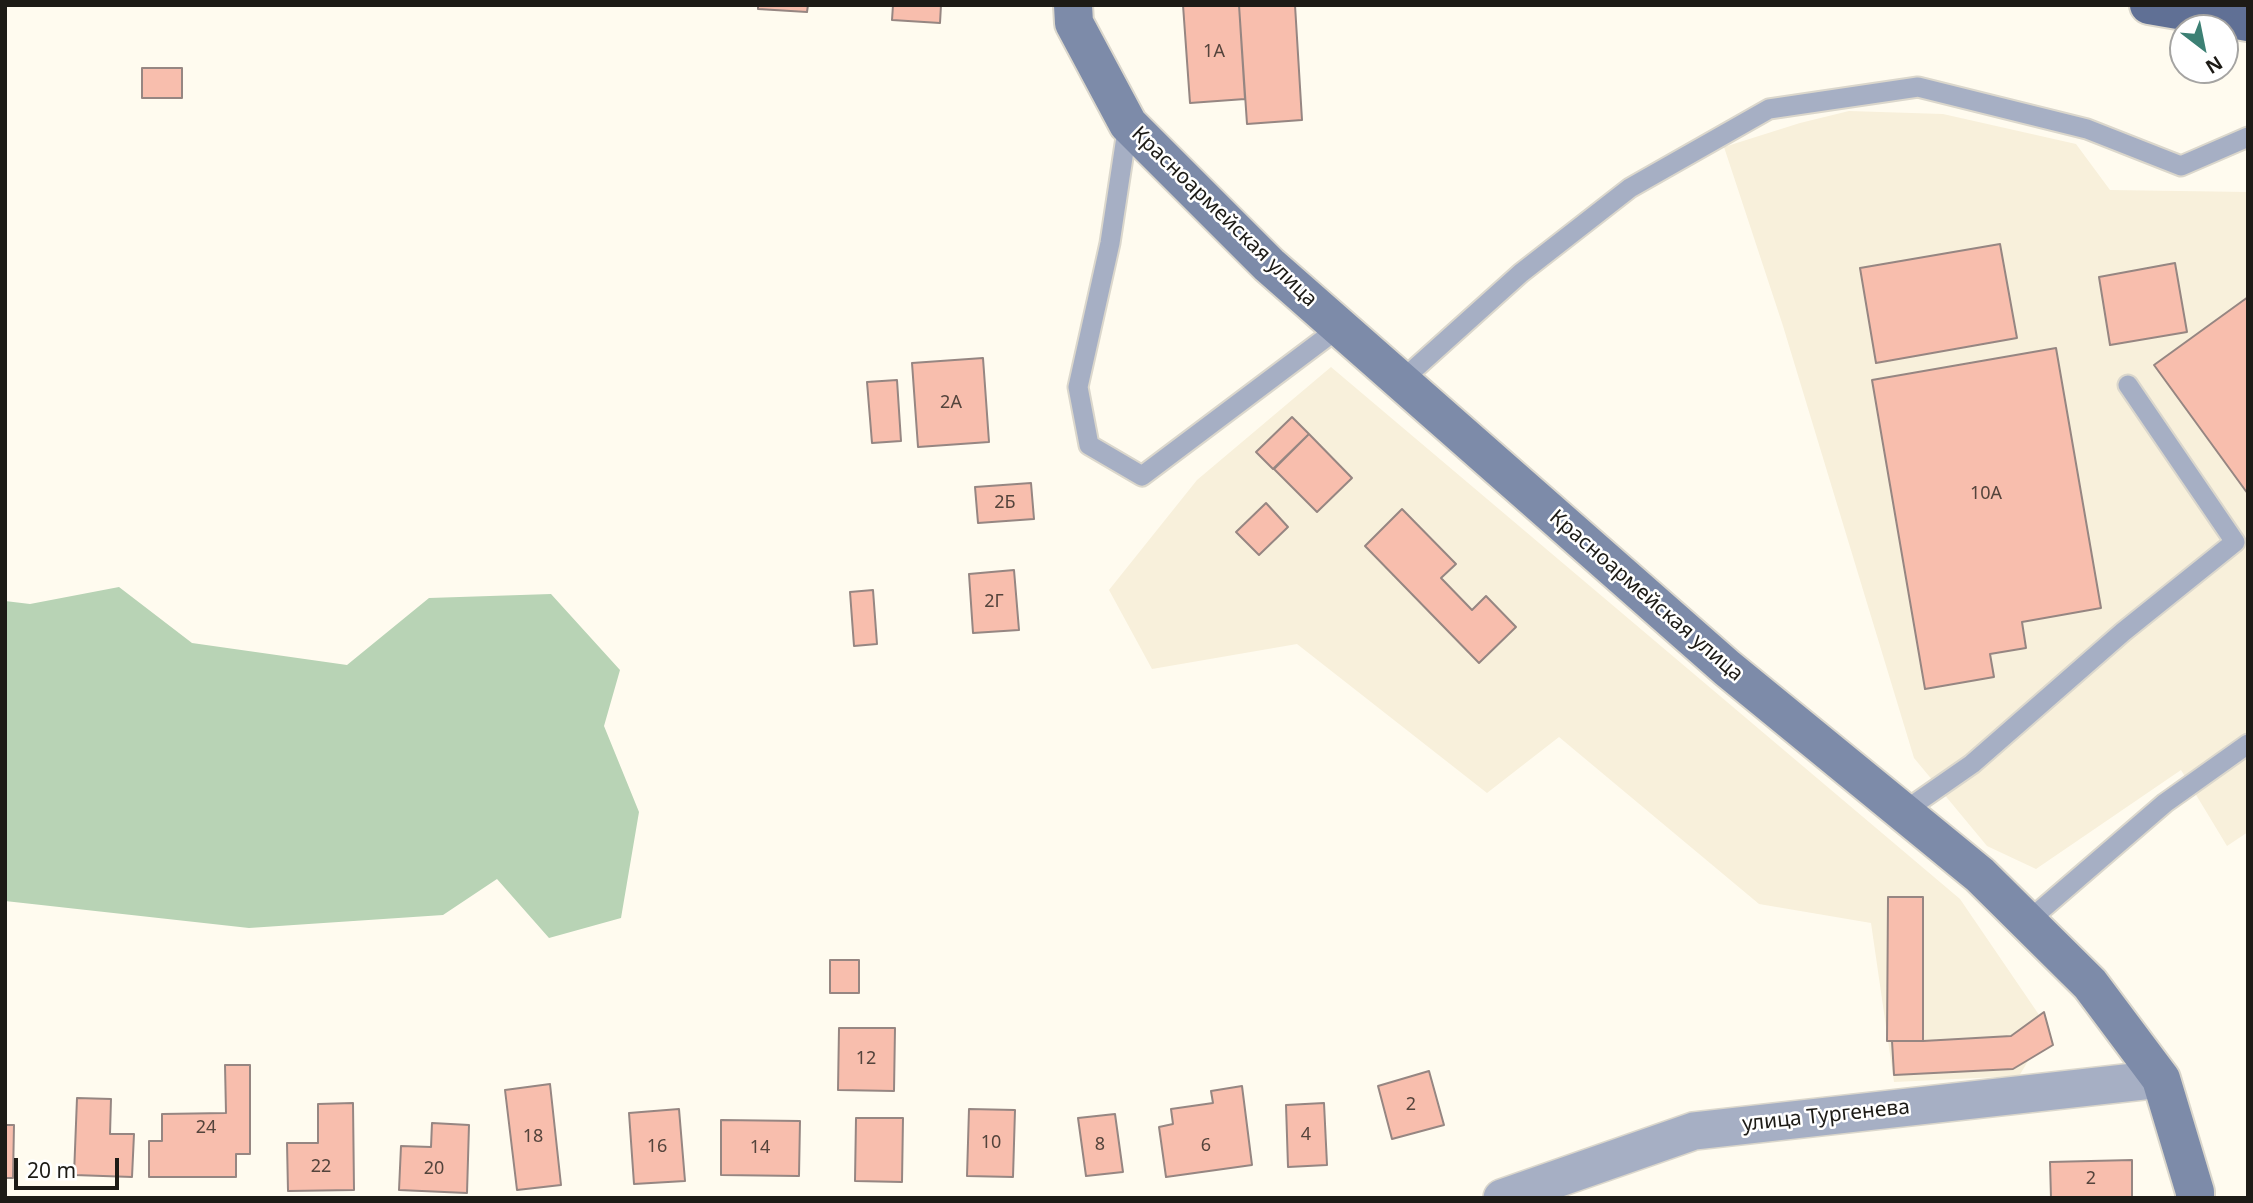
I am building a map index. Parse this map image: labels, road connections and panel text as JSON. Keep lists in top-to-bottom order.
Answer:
{
  "streets": {
    "street": ["Красноармейская улица", "улица Тургенева"]
  },
  "crossings": [
    ["Красноармейская улица", "улица Тургенева"]
  ],
  "house_numbers": [
    "1А",
    "2А",
    "10А",
    "2Б",
    "2Г",
    "12",
    "2",
    "24",
    "4",
    "18",
    "10",
    "8",
    "6",
    "16",
    "14",
    "22",
    "20",
    "2"
  ],
  "scale_bar": "20 m",
  "north": "bottom right"
}
